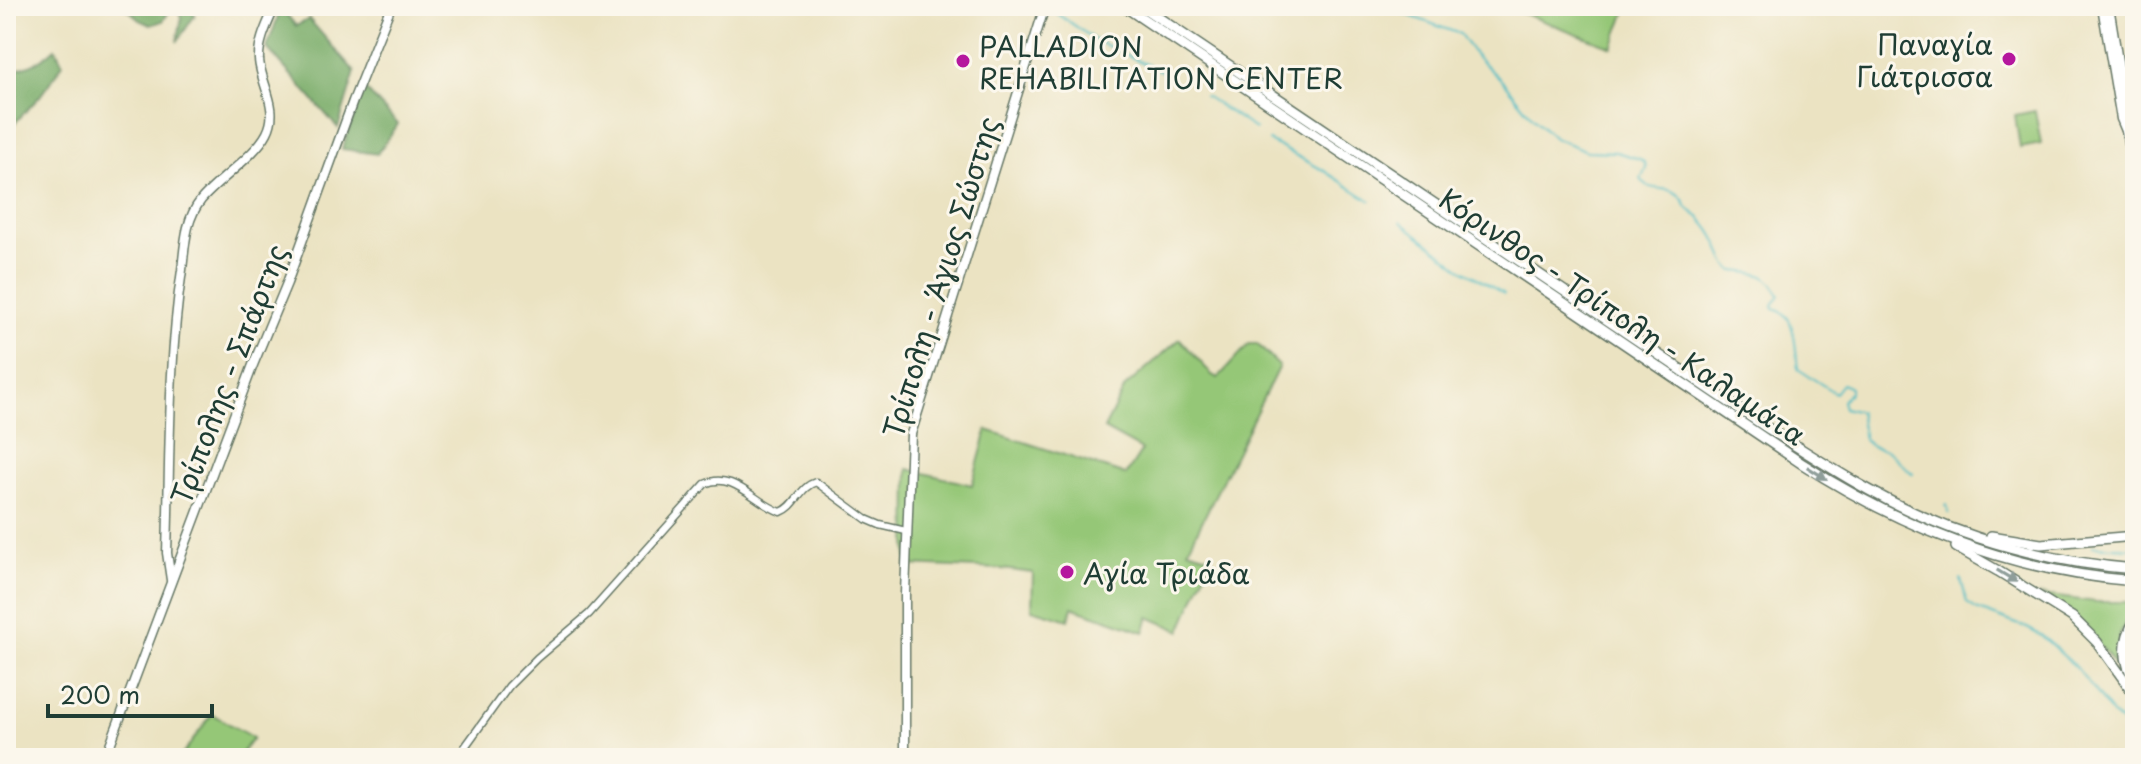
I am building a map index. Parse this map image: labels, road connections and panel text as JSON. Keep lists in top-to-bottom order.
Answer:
{
  "streets": {
    "highway": ["Κόρινθος - Τρίπολη - Καλαμάτα"],
    "main road": ["Τρίπολη - Άγιος Σώστης", "Τρίπολης - Σπάρτης"]
  },
  "places": ["Παναγία Γιάτρισσα", "PALLADION REHABILITATION CENTER", "Αγία Τριάδα"],
  "scale_bar": "200 m"
}
